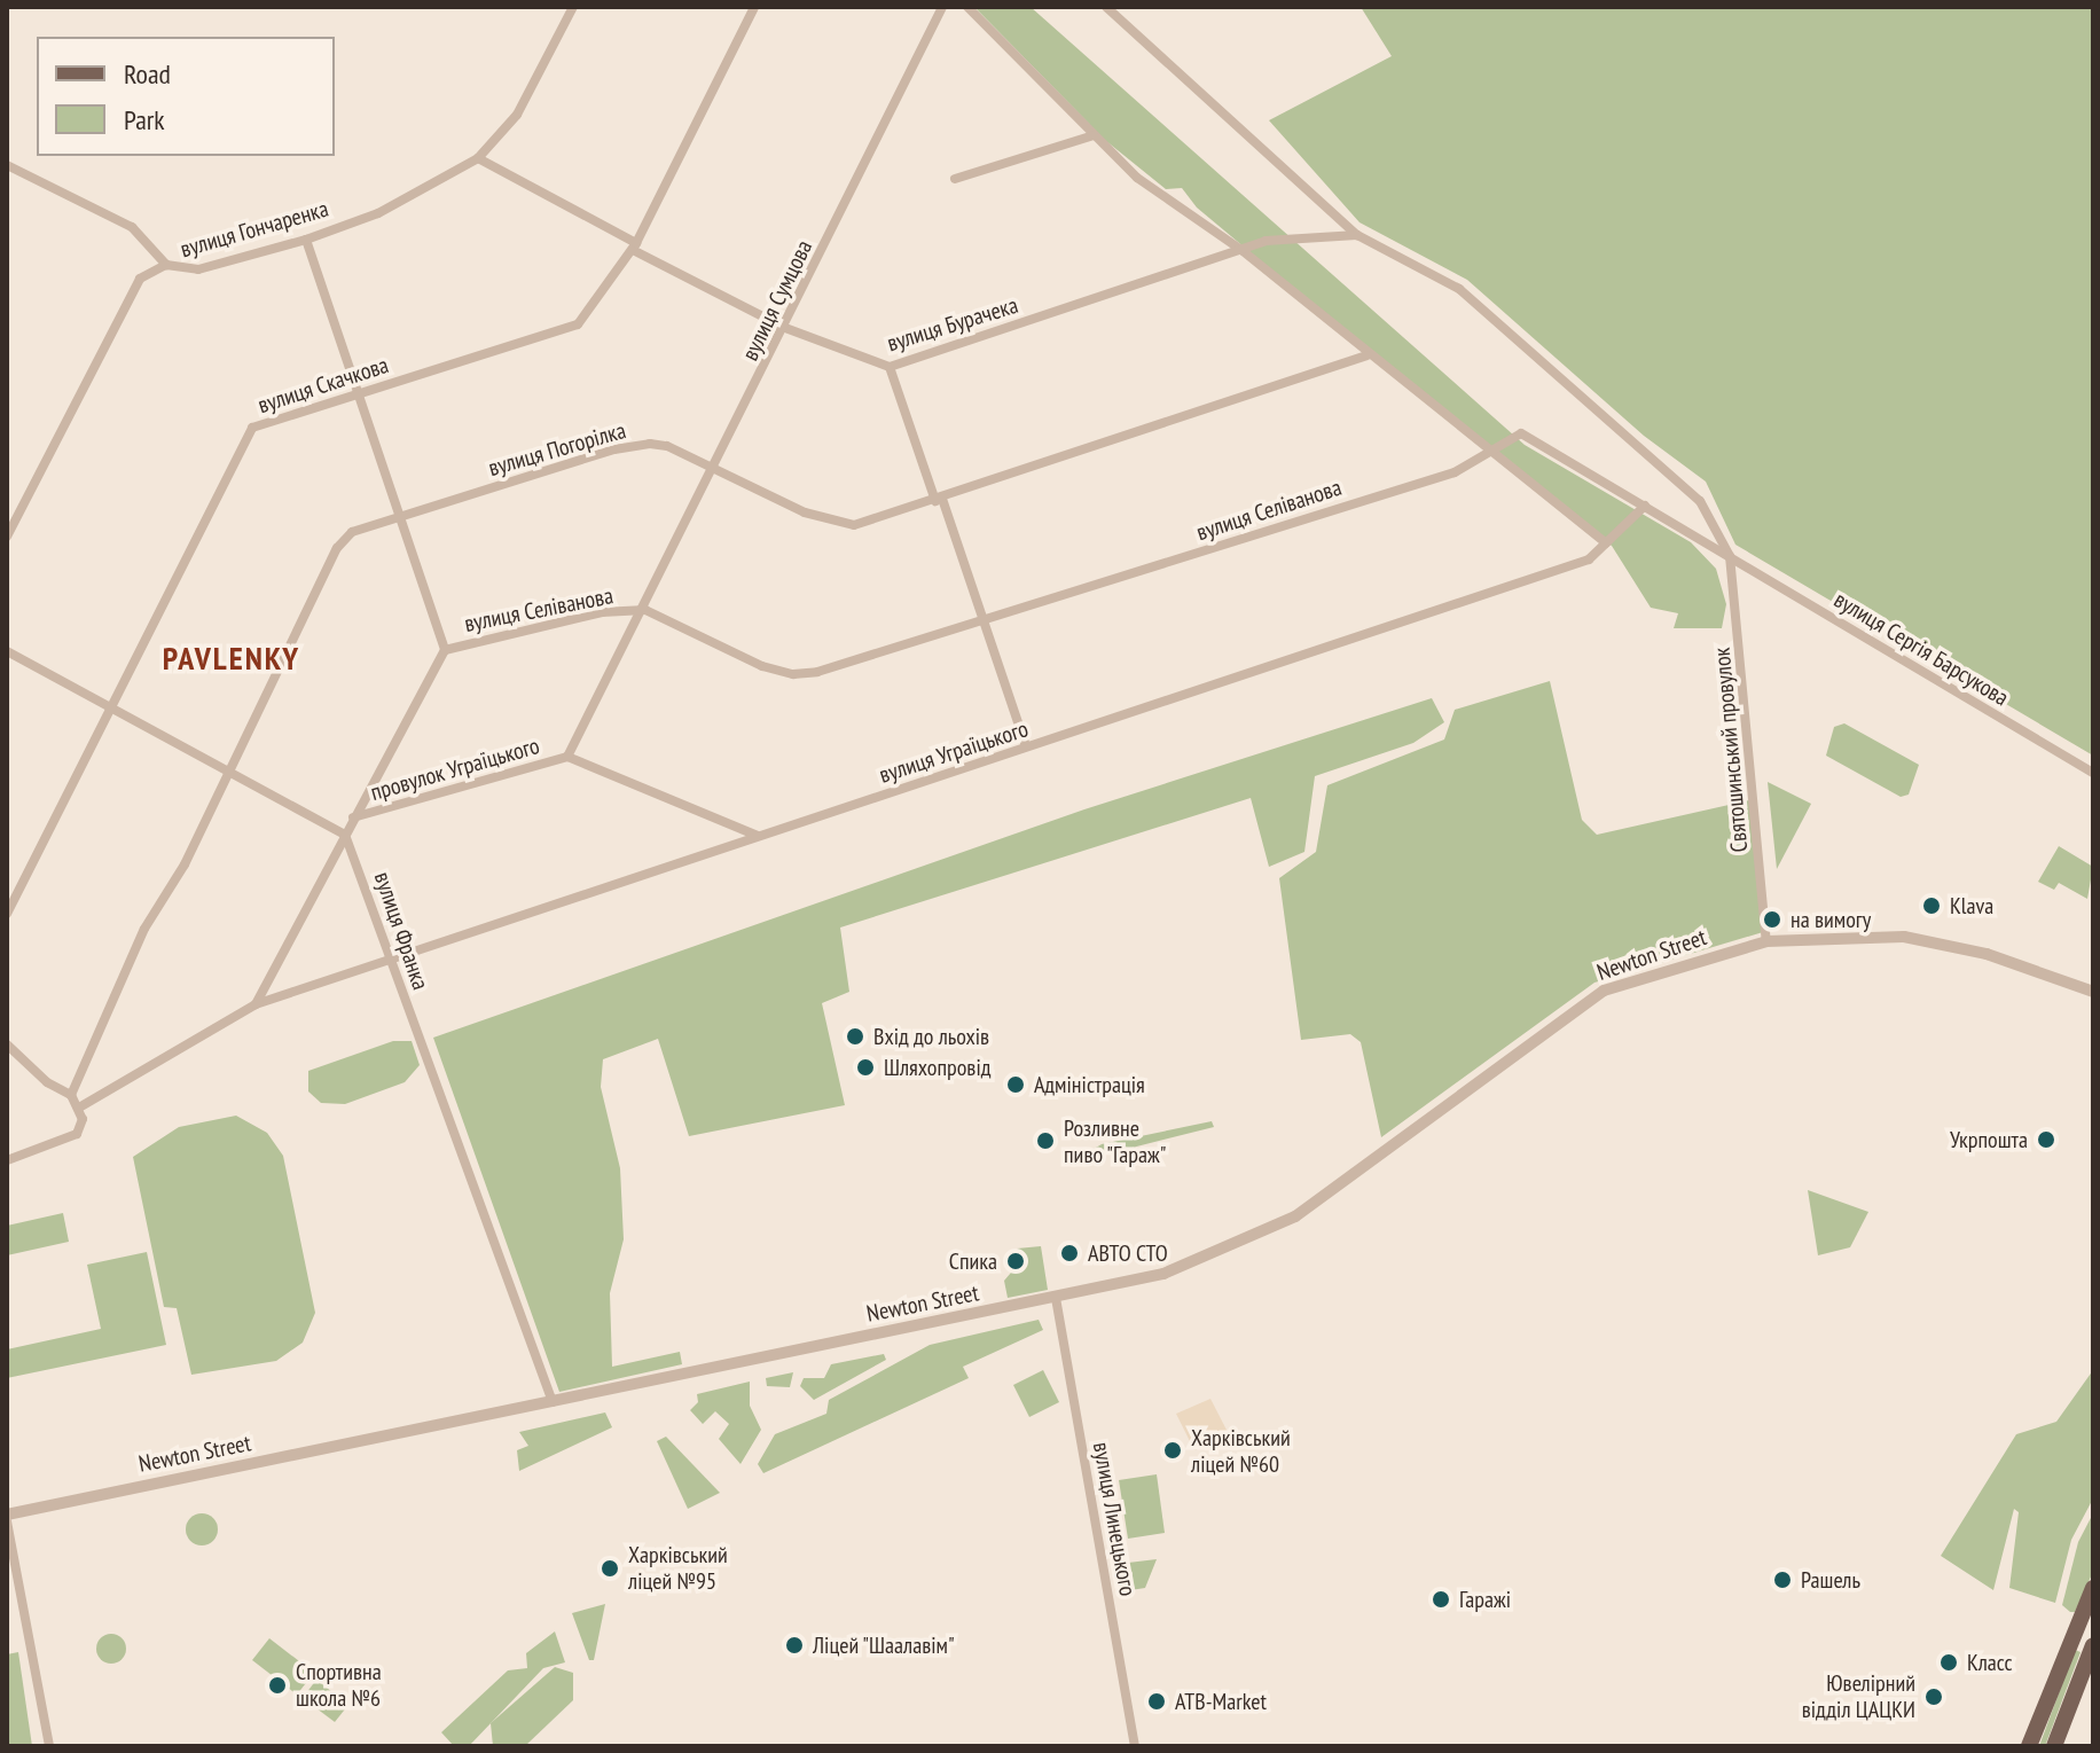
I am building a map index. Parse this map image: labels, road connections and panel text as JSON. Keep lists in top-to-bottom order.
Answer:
{
  "streets": {
    "street": [
      "вулиця Гончаренка",
      "вулиця Сумцова",
      "вулиця Бурачека",
      "вулиця Скачкова",
      "вулиця Погорілка",
      "вулиця Селіванова",
      "вулиця Сергія Барсукова",
      "Святошинський провулок",
      "вулиця Уграїцького",
      "провулок Уграїцького",
      "вулиця Франка",
      "Newton Street",
      "вулиця Линецького"
    ]
  },
  "crossings": [
    ["вулиця Гончаренка", "вулиця Бурачека"],
    ["вулиця Сумцова", "вулиця Бурачека"],
    ["вулиця Сумцова", "вулиця Погорілка"],
    ["вулиця Сумцова", "вулиця Селіванова"],
    ["вулиця Сумцова", "провулок Уграїцького"],
    ["вулиця Бурачека", "вулиця Скачкова"],
    ["вулиця Селіванова", "вулиця Сергія Барсукова"],
    ["вулиця Селіванова", "вулиця Уграїцького"],
    ["вулиця Селіванова", "провулок Уграїцького"],
    ["вулиця Селіванова", "вулиця Франка"],
    ["вулиця Сергія Барсукова", "Святошинський провулок"],
    ["вулиця Сергія Барсукова", "вулиця Уграїцького"],
    ["Святошинський провулок", "Newton Street"],
    ["вулиця Уграїцького", "провулок Уграїцького"],
    ["вулиця Уграїцького", "вулиця Франка"],
    ["вулиця Франка", "Newton Street"],
    ["Newton Street", "вулиця Линецького"]
  ],
  "districts": ["PAVLENKY"],
  "places": [
    "Klava",
    "на вимогу",
    "Вхід до льохів",
    "Шляхопровід",
    "Адміністрація",
    "Укрпошта",
    "Розливне пиво \"Гараж\"",
    "АВТО СТО",
    "Спика",
    "Харківський ліцей №60",
    "Харківський ліцей №95",
    "Рашель",
    "Гаражі",
    "Ліцей \"Шаалавім\"",
    "Класс",
    "Спортивна школа №6",
    "Ювелірний відділ ЦАЦКИ",
    "ATB-Market"
  ],
  "legend": ["Road", "Park"]
}
